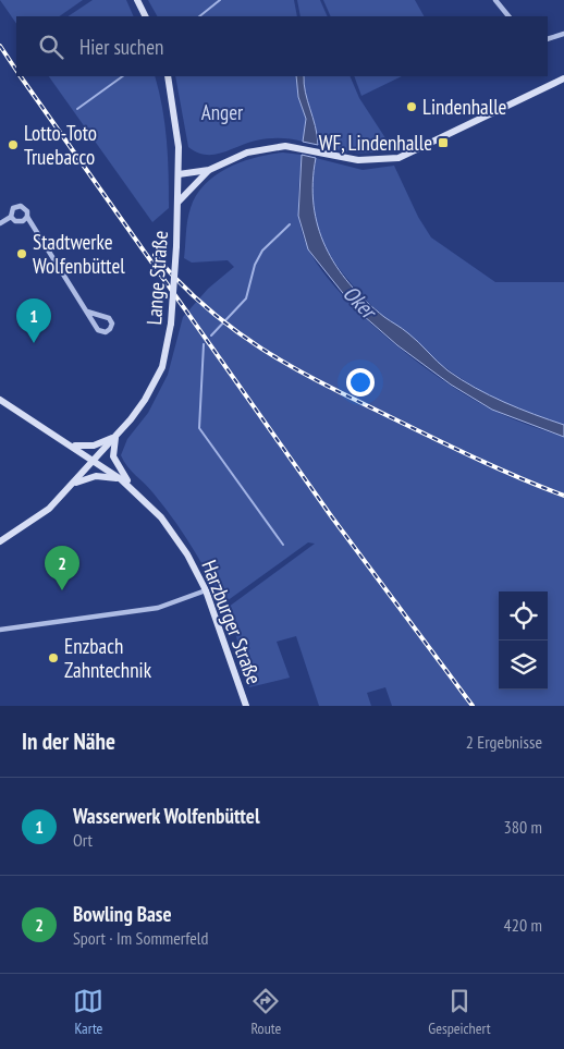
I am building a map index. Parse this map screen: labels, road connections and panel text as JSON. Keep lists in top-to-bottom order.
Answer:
{
  "streets": {
    "main road": ["Lange Straße", "Harzburger Straße"]
  },
  "crossings": [
    ["Lange Straße", "Harzburger Straße"]
  ],
  "water": ["Oker"],
  "parks": ["Anger"],
  "places": {
    "other": [
      "Lindenhalle",
      "Lotto-Toto Truebacco",
      "Stadtwerke Wolfenbüttel",
      "Enzbach Zahntechnik"
    ],
    "transit": ["WF, Lindenhalle"]
  },
  "page": {
    "search": "Hier suchen",
    "pins": ["1", "2"],
    "heading": ["In der Nähe", "2 Ergebnisse"],
    "list": [
      {
        "mark": "1",
        "name": "Wasserwerk Wolfenbüttel",
        "note": "Ort",
        "value": "380 m"
      },
      {
        "mark": "2",
        "name": "Bowling Base",
        "note": "Sport · Im Sommerfeld",
        "value": "420 m"
      }
    ],
    "nav": ["Karte", "Route", "Gespeichert"]
  }
}
